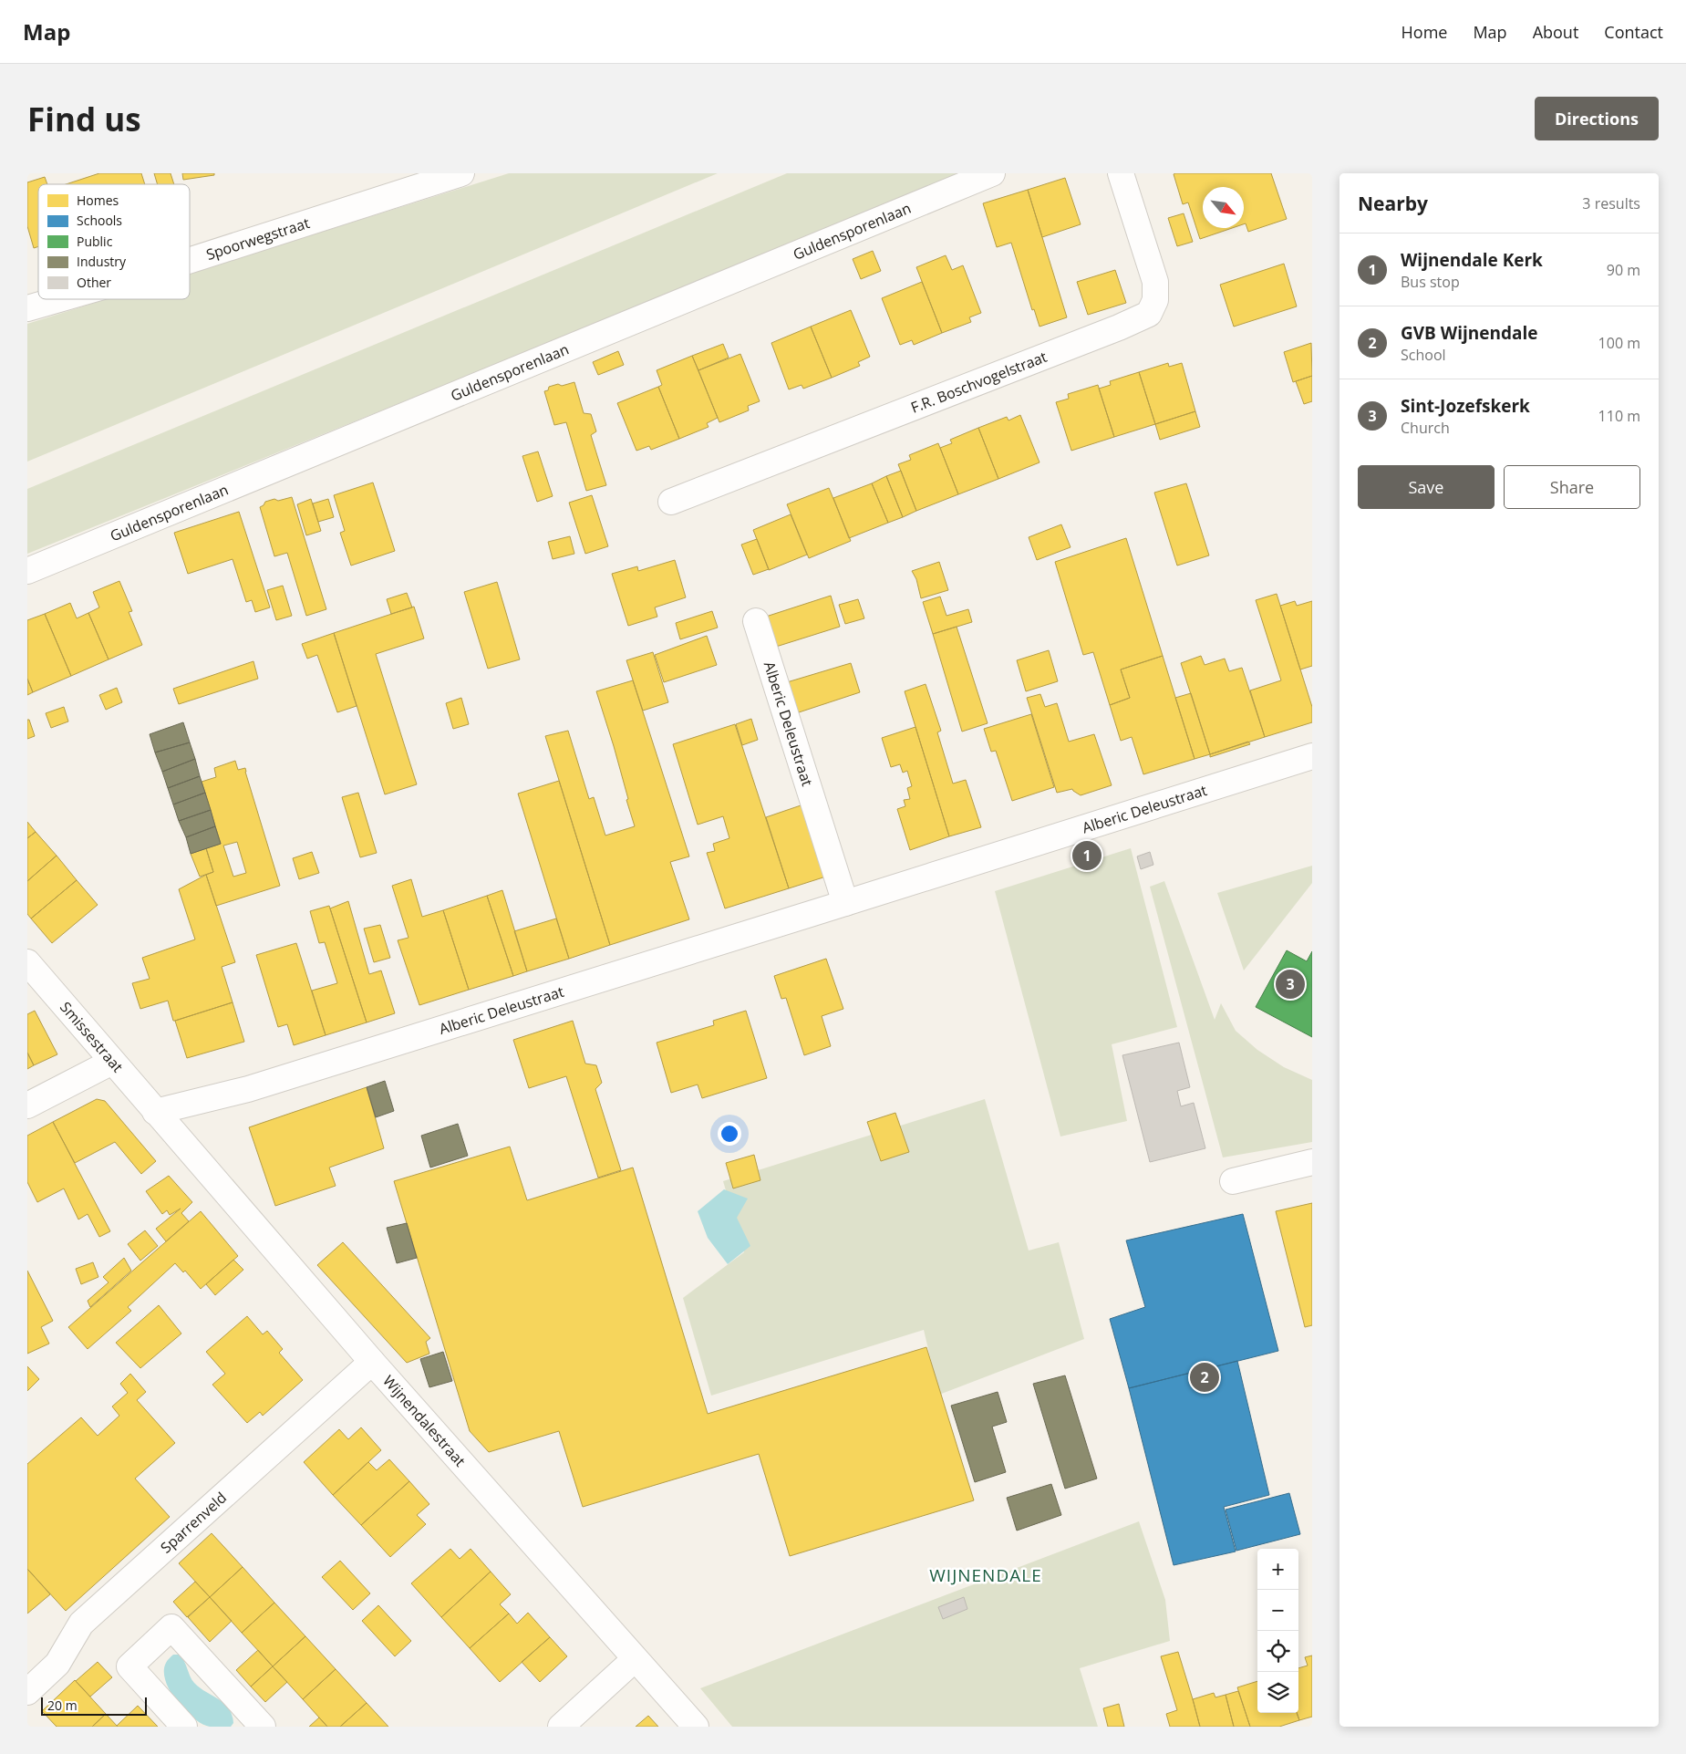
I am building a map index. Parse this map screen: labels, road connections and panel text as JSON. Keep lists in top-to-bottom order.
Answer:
{
  "streets": {
    "street": [
      "Guldensporenlaan",
      "Spoorwegstraat",
      "F.R. Boschvogelstraat",
      "Alberic Deleustraat",
      "Smissestraat",
      "Wijnendalestraat",
      "Sparrenveld"
    ]
  },
  "crossings": [
    ["Alberic Deleustraat", "Smissestraat"],
    ["Alberic Deleustraat", "Wijnendalestraat"],
    ["Smissestraat", "Wijnendalestraat"],
    ["Wijnendalestraat", "Sparrenveld"]
  ],
  "districts": ["WIJNENDALE"],
  "legend": [
    "Homes",
    "Schools",
    "Public",
    "Industry",
    "Other"
  ],
  "scale_bar": "20 m",
  "north": "bottom right",
  "page": {
    "header": "Map",
    "nav": [
      "Home",
      "Map",
      "About",
      "Contact"
    ],
    "buttons": [
      "Directions",
      ["Save", "Share"]
    ],
    "title": "Find us",
    "heading": ["Nearby", "3 results"],
    "list": [
      {
        "mark": "1",
        "name": "Wijnendale Kerk",
        "note": "Bus stop",
        "value": "90 m"
      },
      {
        "mark": "2",
        "name": "GVB Wijnendale",
        "note": "School",
        "value": "100 m"
      },
      {
        "mark": "3",
        "name": "Sint-Jozefskerk",
        "note": "Church",
        "value": "110 m"
      }
    ],
    "pins": ["1", "3", "2"],
    "map_buttons": ["+", "−"],
    "scale": "20 m"
  }
}
